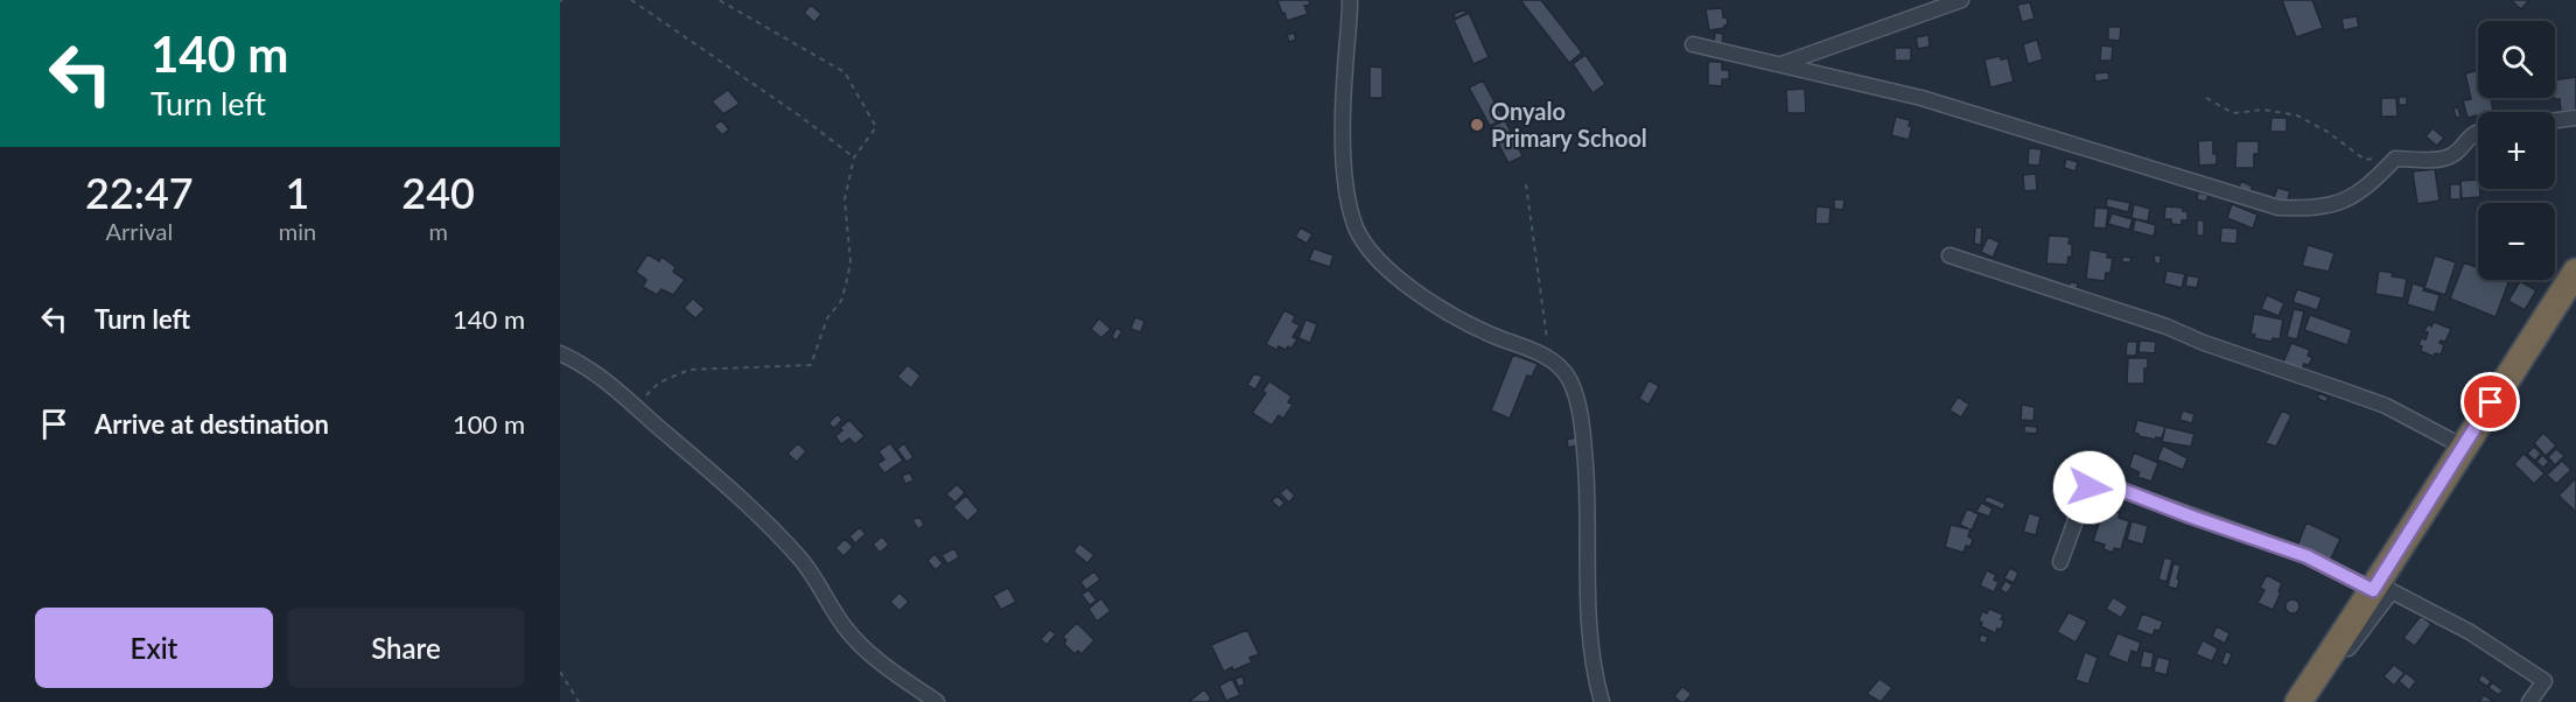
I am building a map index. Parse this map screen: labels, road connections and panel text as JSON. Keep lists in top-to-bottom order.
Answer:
{
  "places": ["Onyalo Primary School"],
  "page": {
    "turn": ["140 m", "Turn left"],
    "map_buttons": ["+", "−"],
    "eta": [
      "22:47",
      "Arrival",
      "1",
      "min",
      "240",
      "m"
    ],
    "list": [
      {
        "name": "Turn left",
        "value": "140 m"
      },
      {
        "name": "Arrive at destination",
        "value": "100 m"
      }
    ],
    "buttons": ["Exit", "Share"]
  }
}
